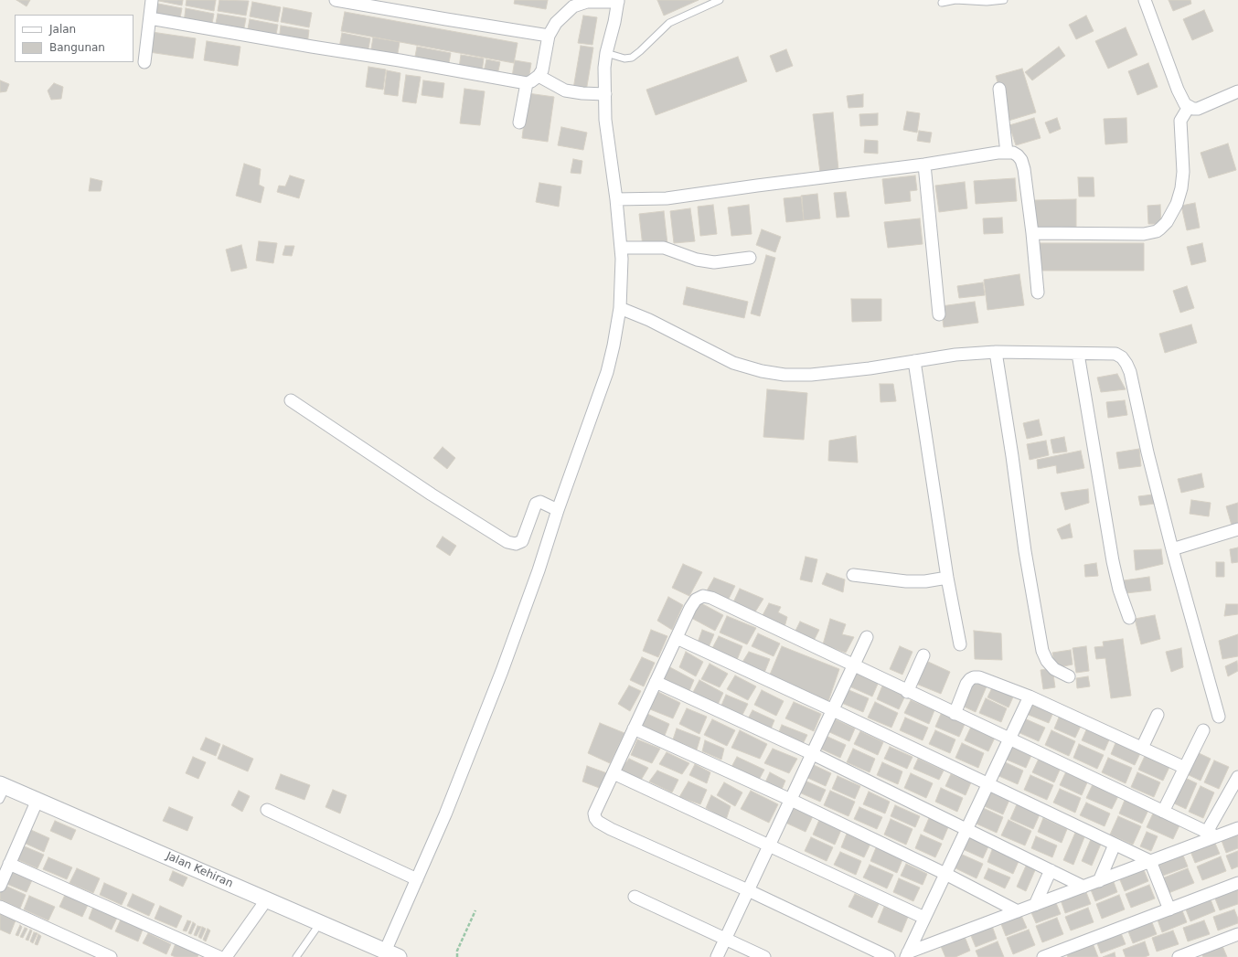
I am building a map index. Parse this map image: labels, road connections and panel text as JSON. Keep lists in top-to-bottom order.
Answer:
{
  "streets": {
    "street": ["Jalan Kehiran"]
  },
  "legend": ["Jalan", "Bangunan"]
}
